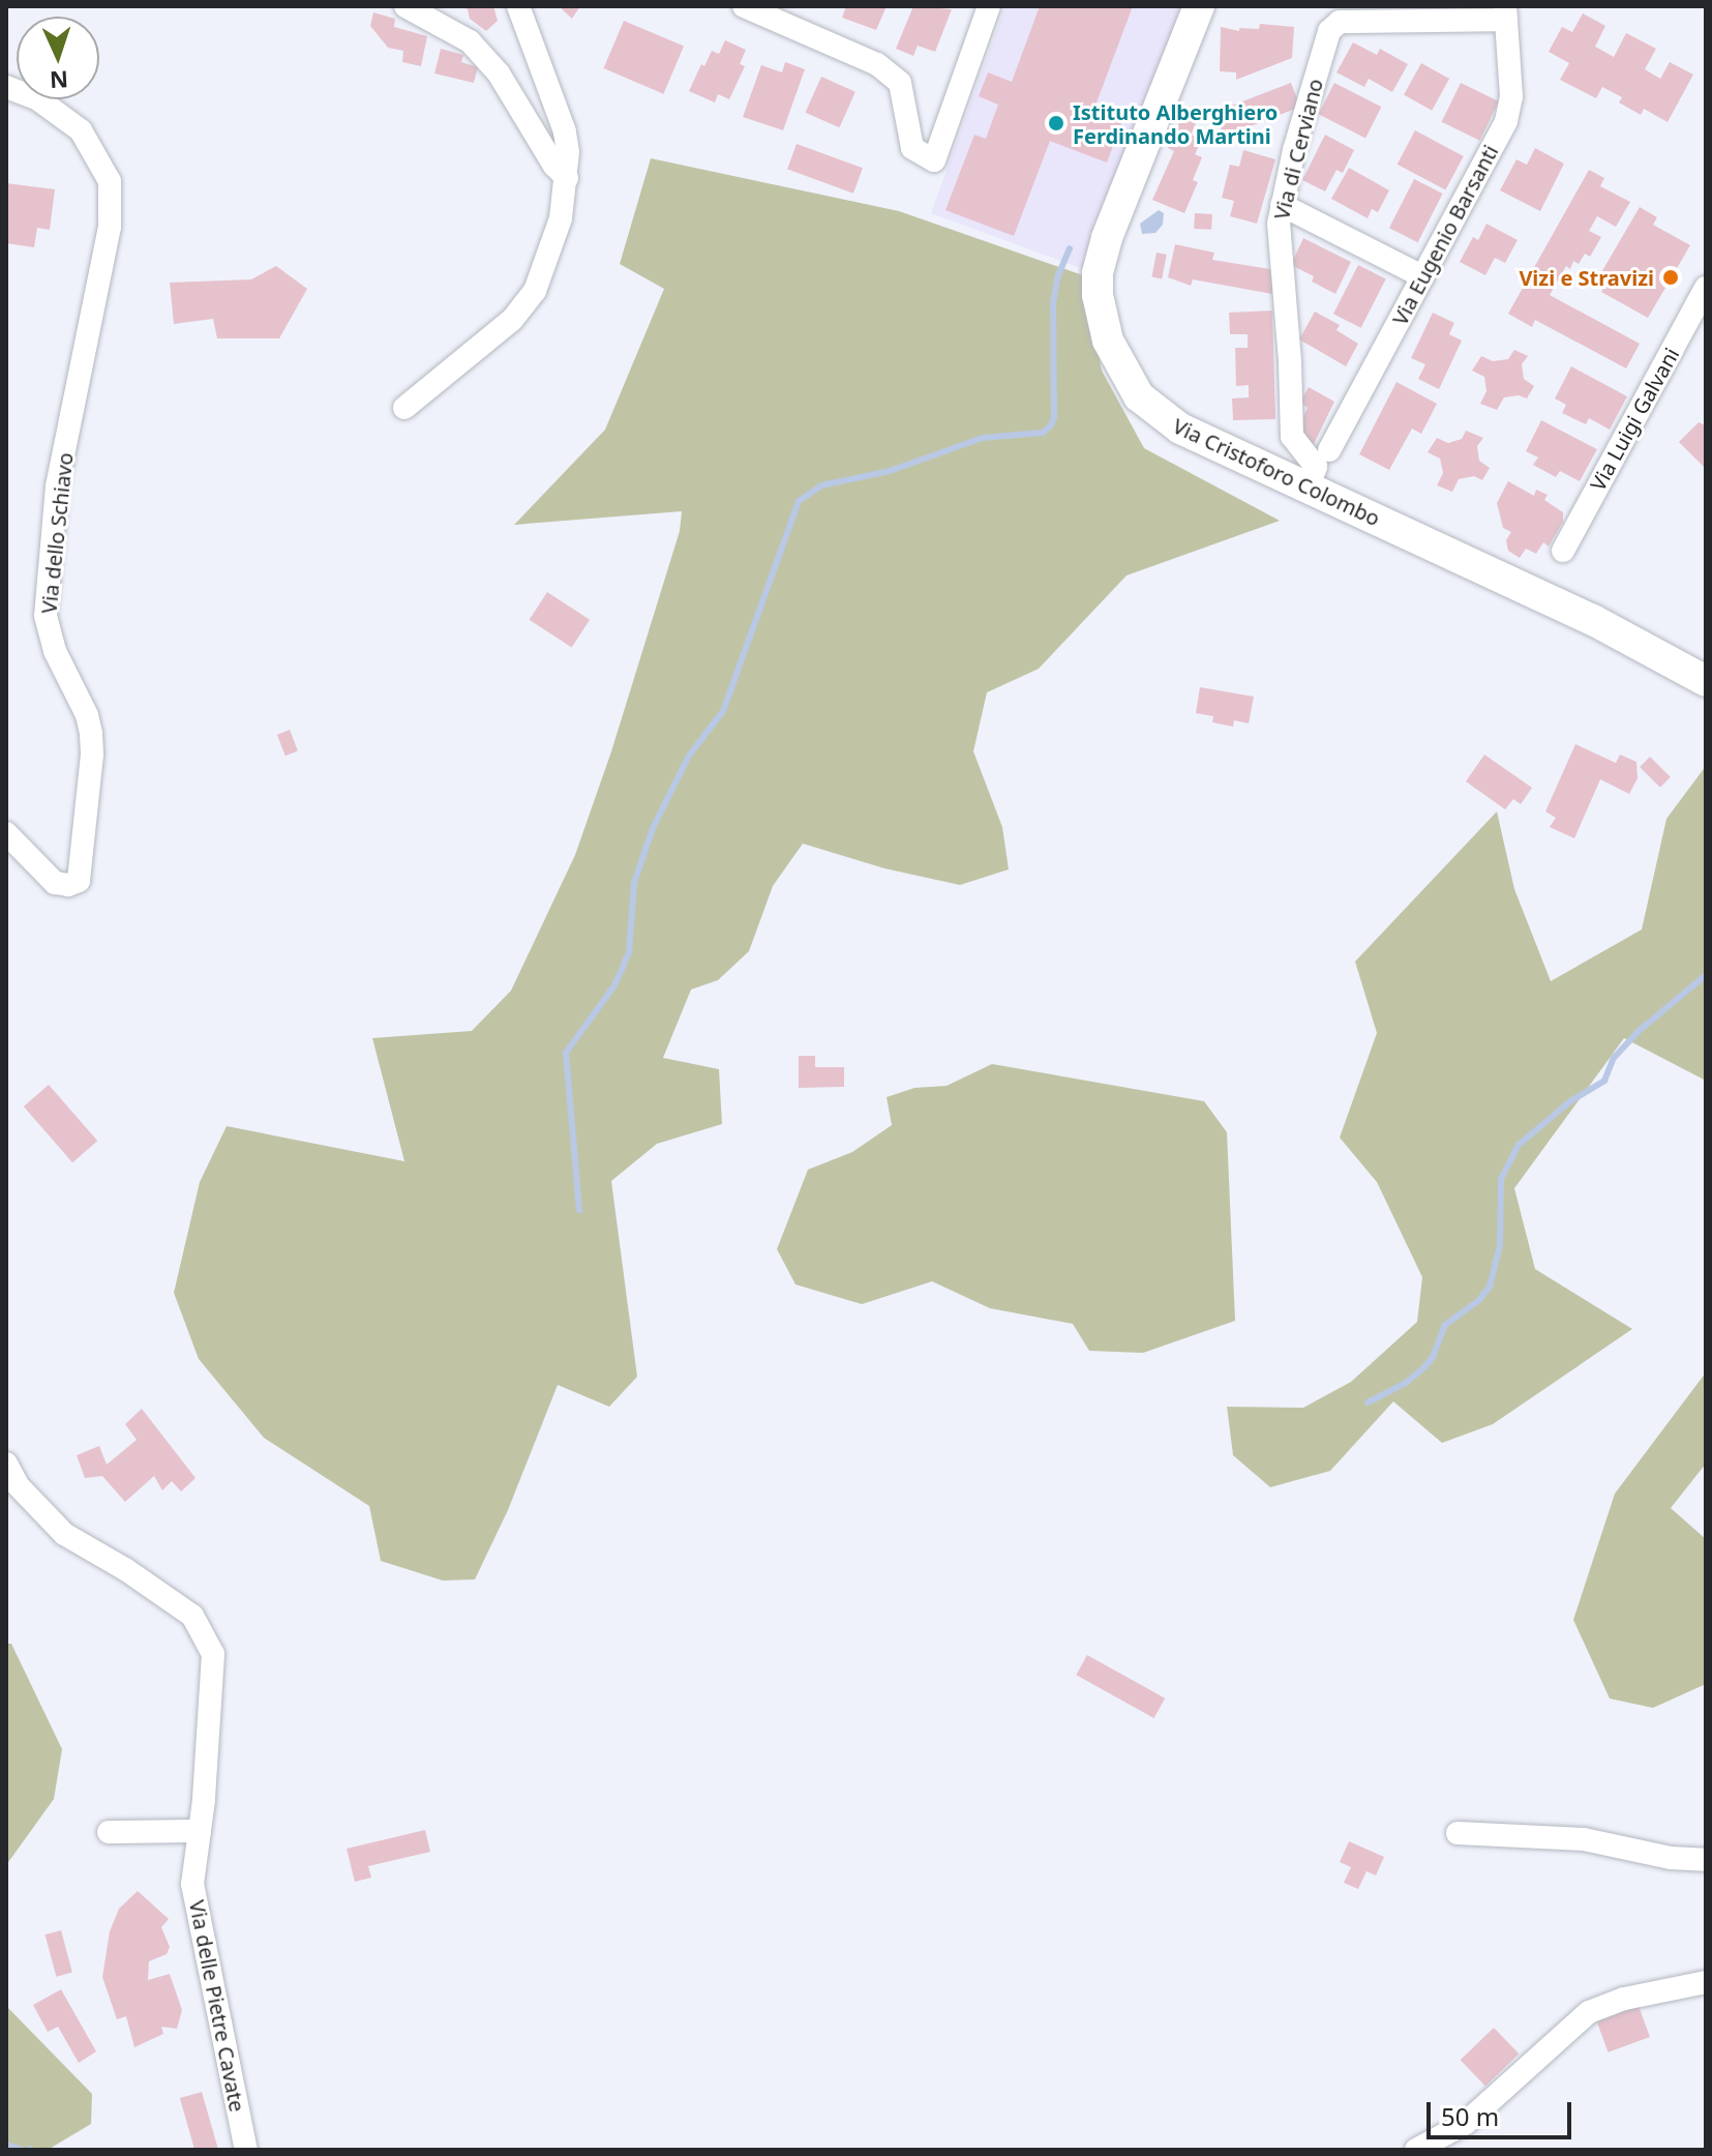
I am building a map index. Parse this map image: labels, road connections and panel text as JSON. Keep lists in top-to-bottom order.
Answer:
{
  "streets": {
    "main road": ["Via Cristoforo Colombo"],
    "street": [
      "Via di Cerviano",
      "Via Eugenio Barsanti",
      "Via Luigi Galvani",
      "Via dello Schiavo",
      "Via delle Pietre Cavate"
    ]
  },
  "crossings": [
    ["Via di Cerviano", "Via Eugenio Barsanti"],
    ["Via di Cerviano", "Via Cristoforo Colombo"]
  ],
  "places": ["Istituto Alberghiero Ferdinando Martini", "Vizi e Stravizi"],
  "scale_bar": "50 m",
  "north": "bottom"
}
